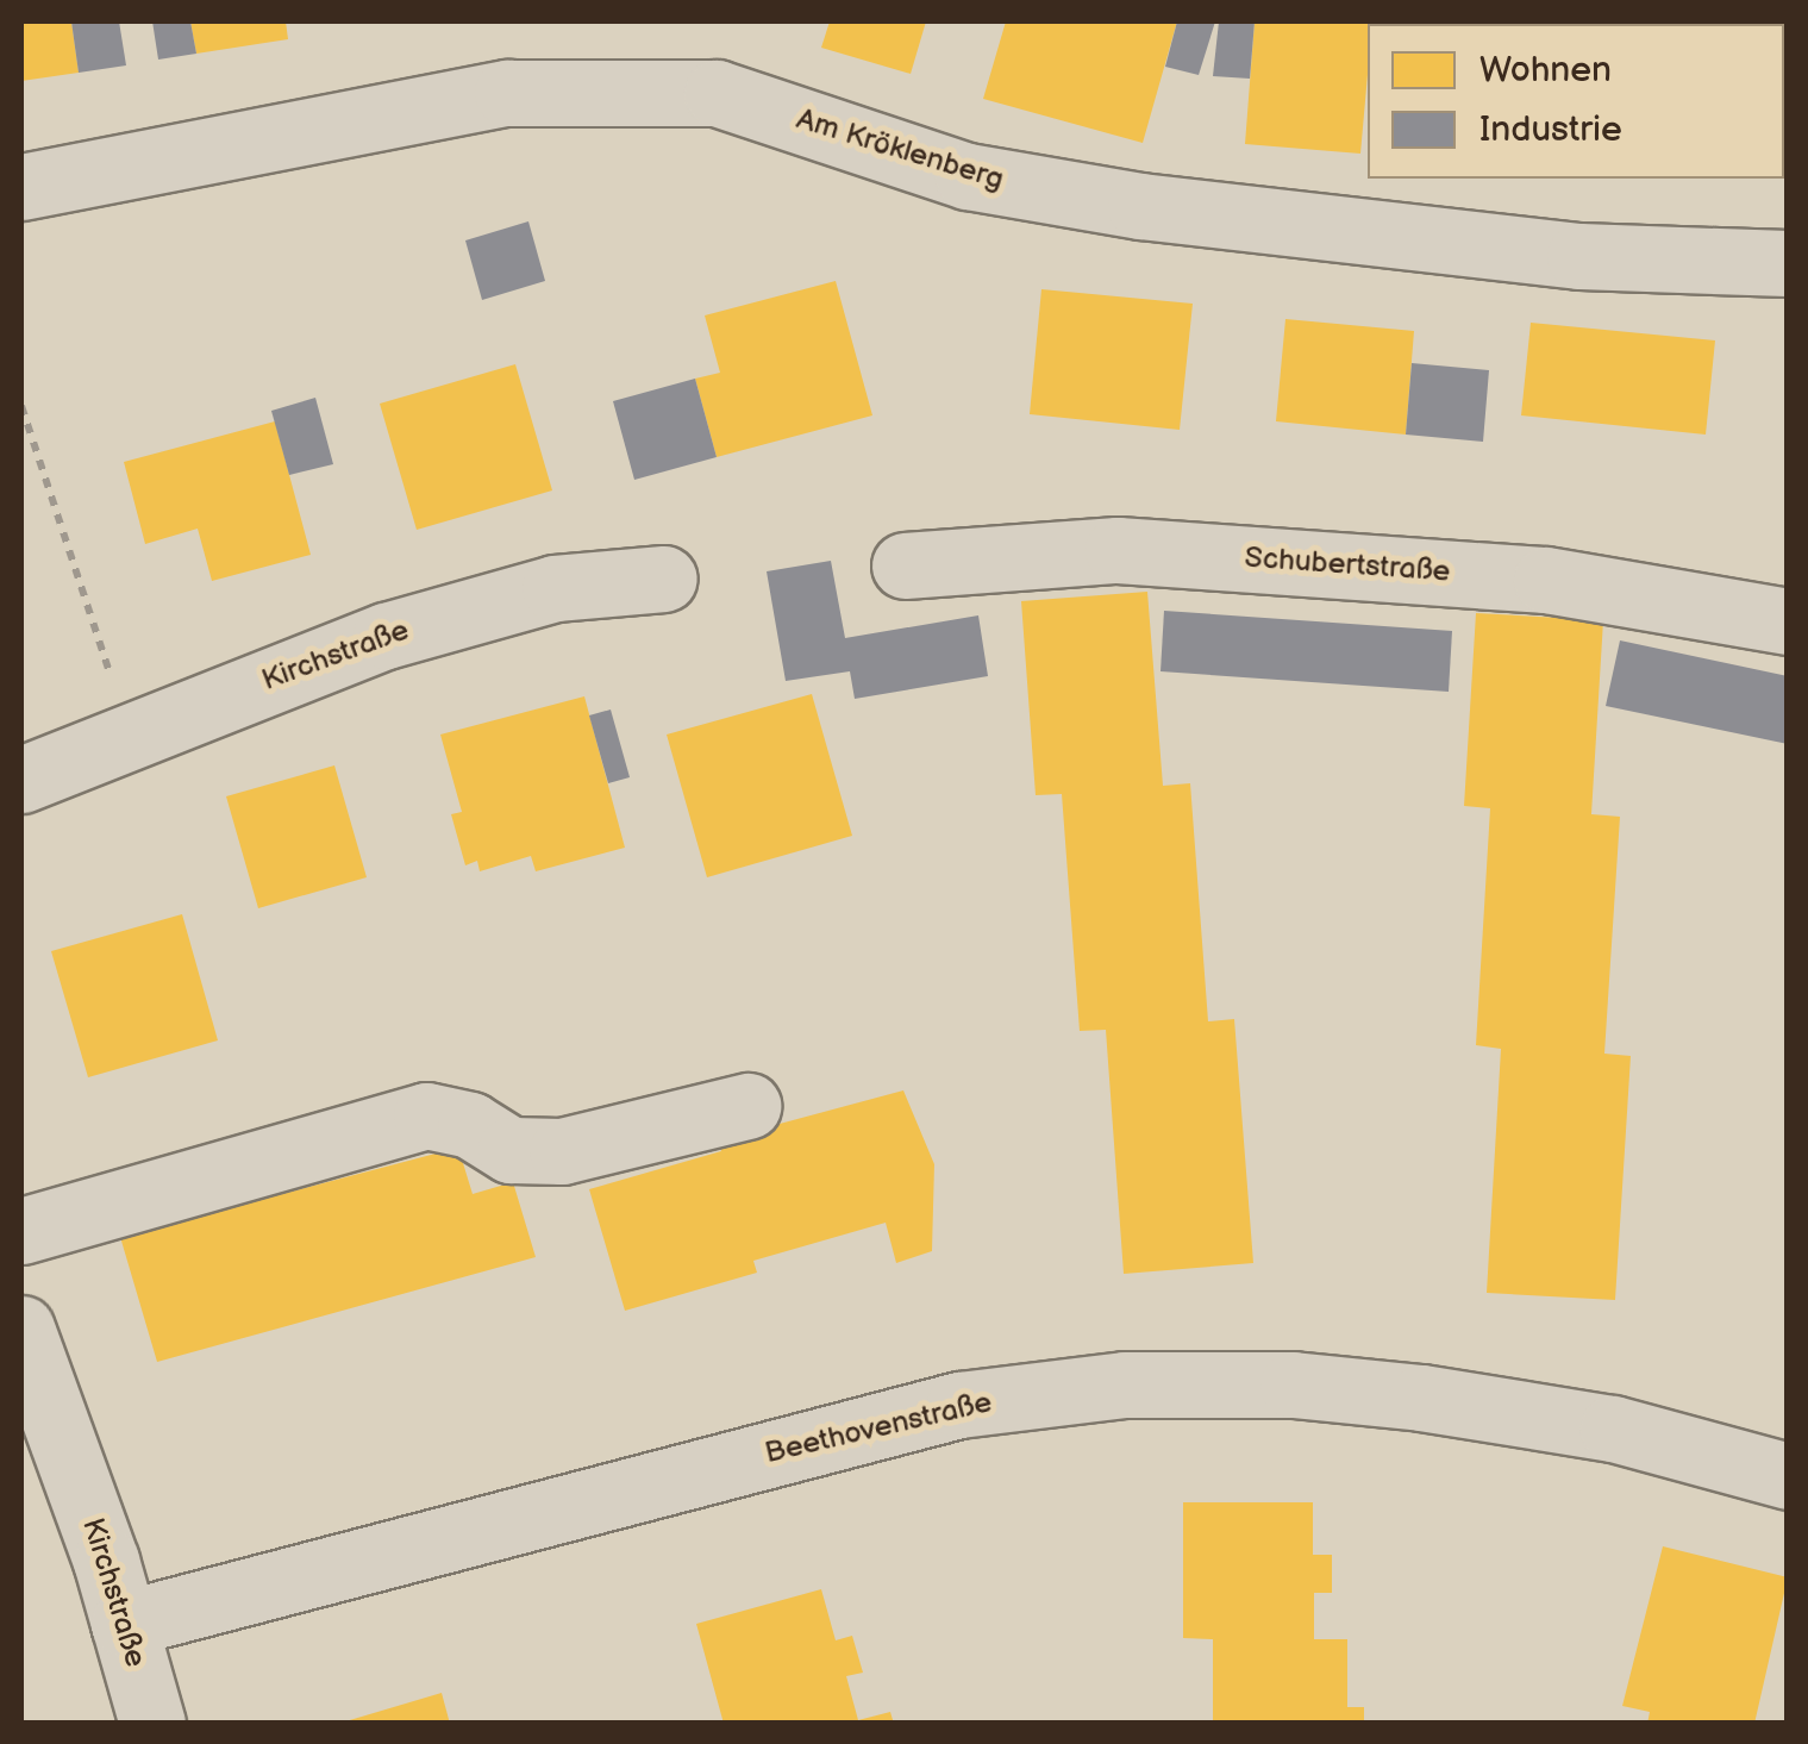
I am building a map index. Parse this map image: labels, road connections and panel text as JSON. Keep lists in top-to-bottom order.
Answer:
{
  "streets": {
    "street": [
      "Am Kröklenberg",
      "Schubertstraße",
      "Kirchstraße",
      "Beethovenstraße"
    ]
  },
  "crossings": [
    ["Kirchstraße", "Beethovenstraße"]
  ],
  "legend": ["Wohnen", "Industrie"]
}
